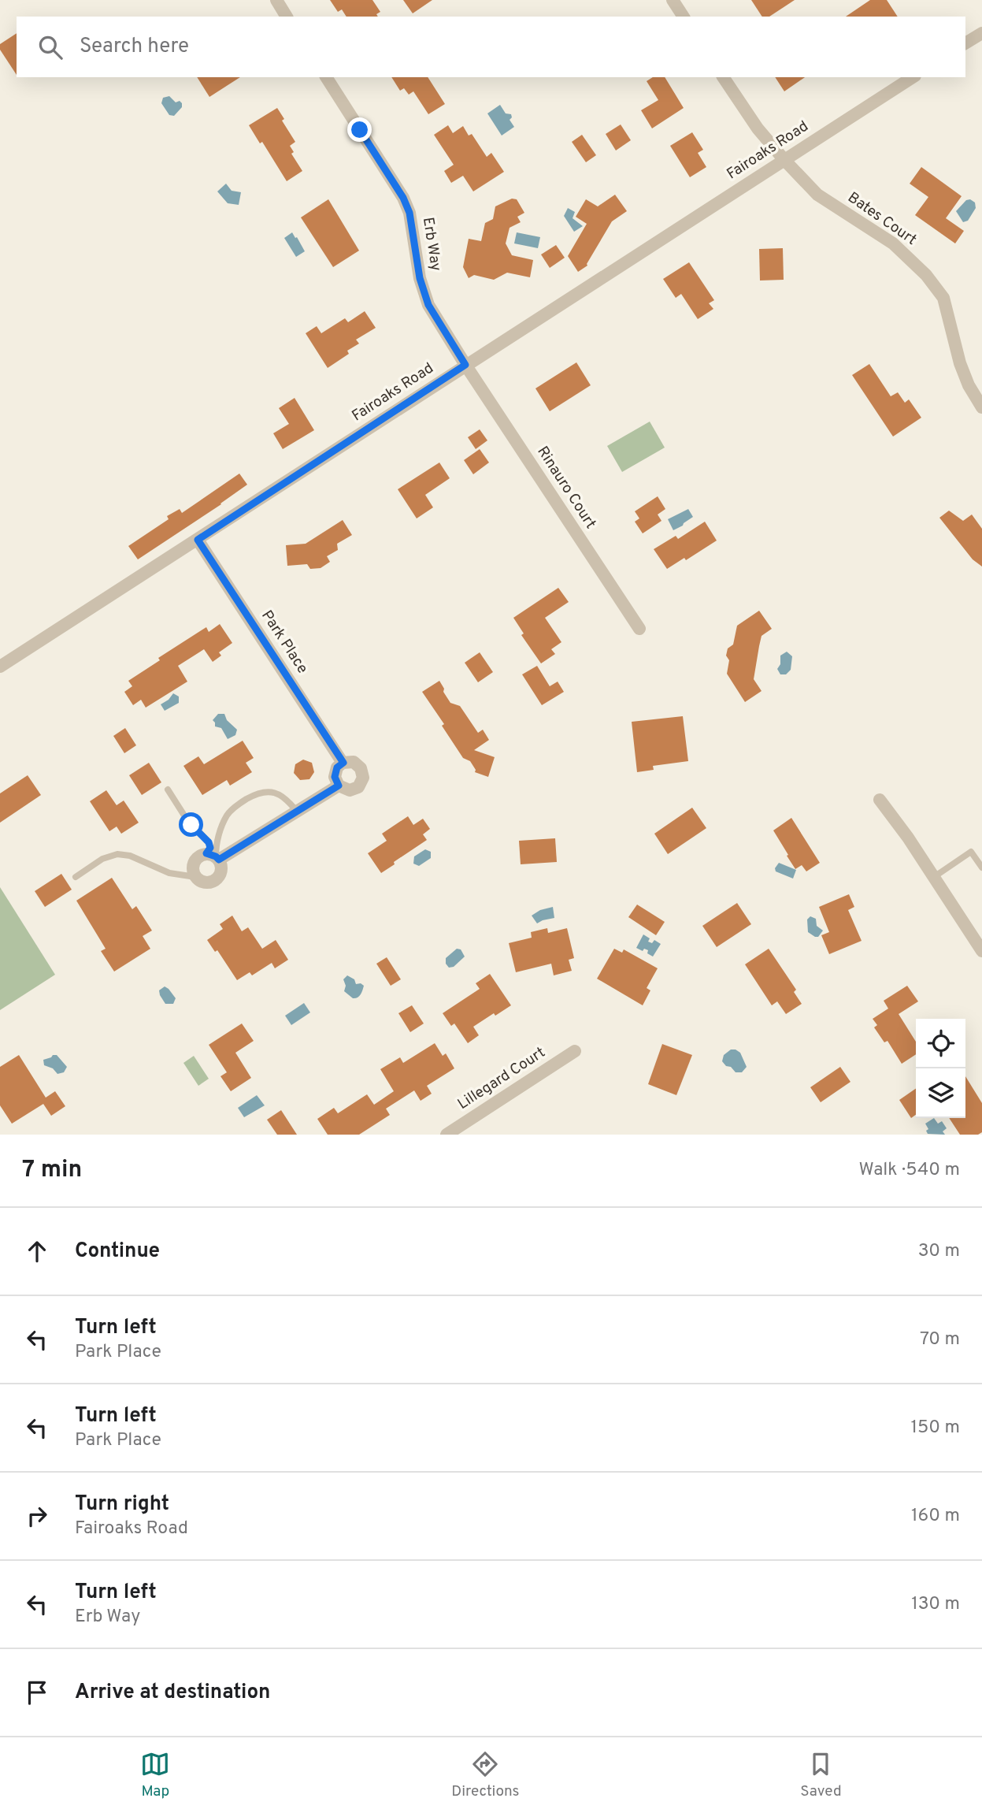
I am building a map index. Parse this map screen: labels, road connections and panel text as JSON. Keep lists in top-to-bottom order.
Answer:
{
  "streets": {
    "street": [
      "Fairoaks Road",
      "Bates Court",
      "Erb Way",
      "Rinauro Court",
      "Park Place",
      "Lillegard Court"
    ]
  },
  "crossings": [
    ["Fairoaks Road", "Bates Court"],
    ["Fairoaks Road", "Erb Way"],
    ["Fairoaks Road", "Rinauro Court"],
    ["Fairoaks Road", "Park Place"],
    ["Erb Way", "Rinauro Court"]
  ],
  "page": {
    "search": "Search here",
    "heading": ["7 min", "Walk · 540 m"],
    "list": [
      ["Continue", "30 m"],
      ["Turn left", "Park Place", "70 m"],
      ["Turn left", "Park Place", "150 m"],
      ["Turn right", "Fairoaks Road", "160 m"],
      ["Turn left", "Erb Way", "130 m"],
      "Arrive at destination"
    ],
    "nav": ["Map", "Directions", "Saved"]
  }
}
